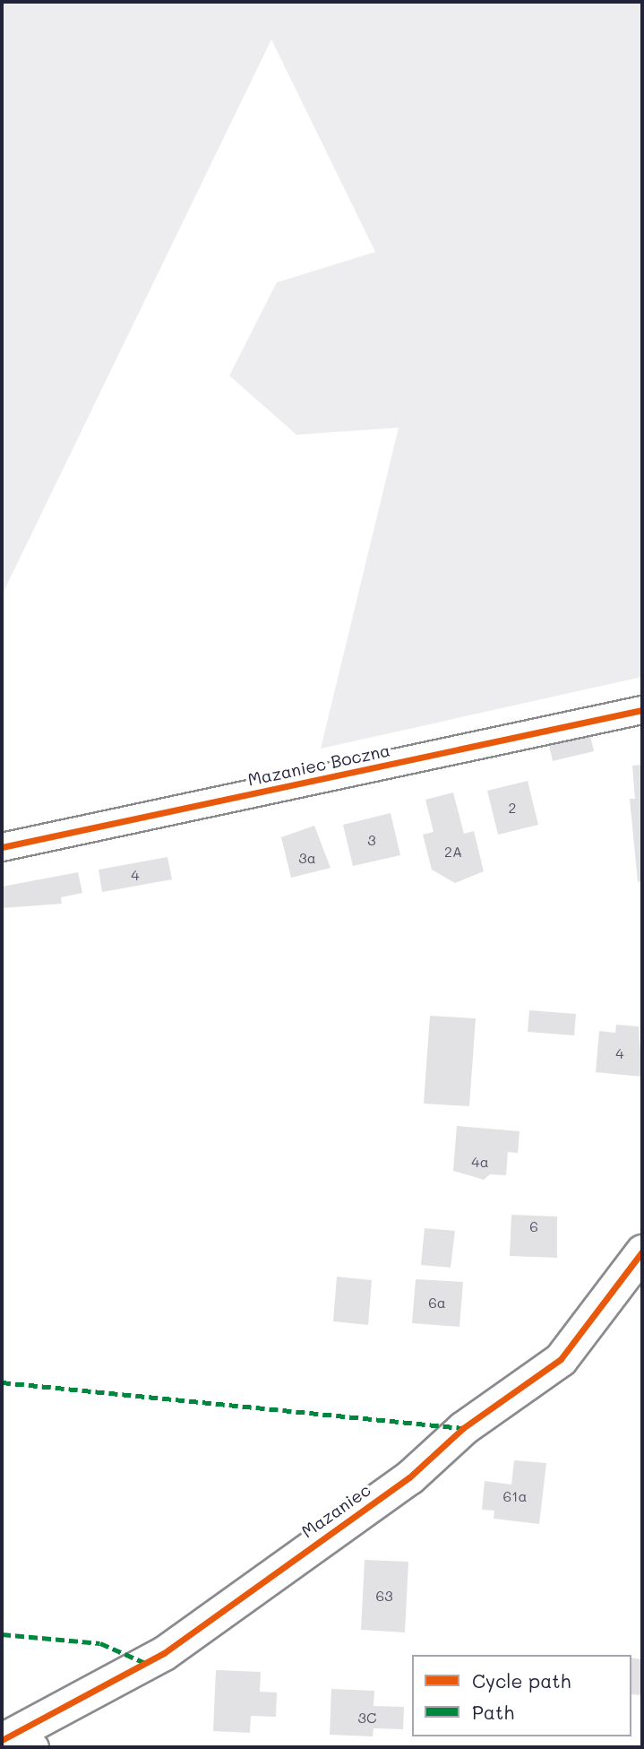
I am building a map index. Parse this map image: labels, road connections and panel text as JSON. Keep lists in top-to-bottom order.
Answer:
{
  "streets": {
    "street": ["Mazaniec Boczna", "Mazaniec"]
  },
  "house_numbers": [
    "2",
    "3",
    "2A",
    "3a",
    "4",
    "4",
    "4a",
    "6",
    "6a",
    "61a",
    "63",
    "3C"
  ],
  "legend": ["Cycle path", "Path"]
}
